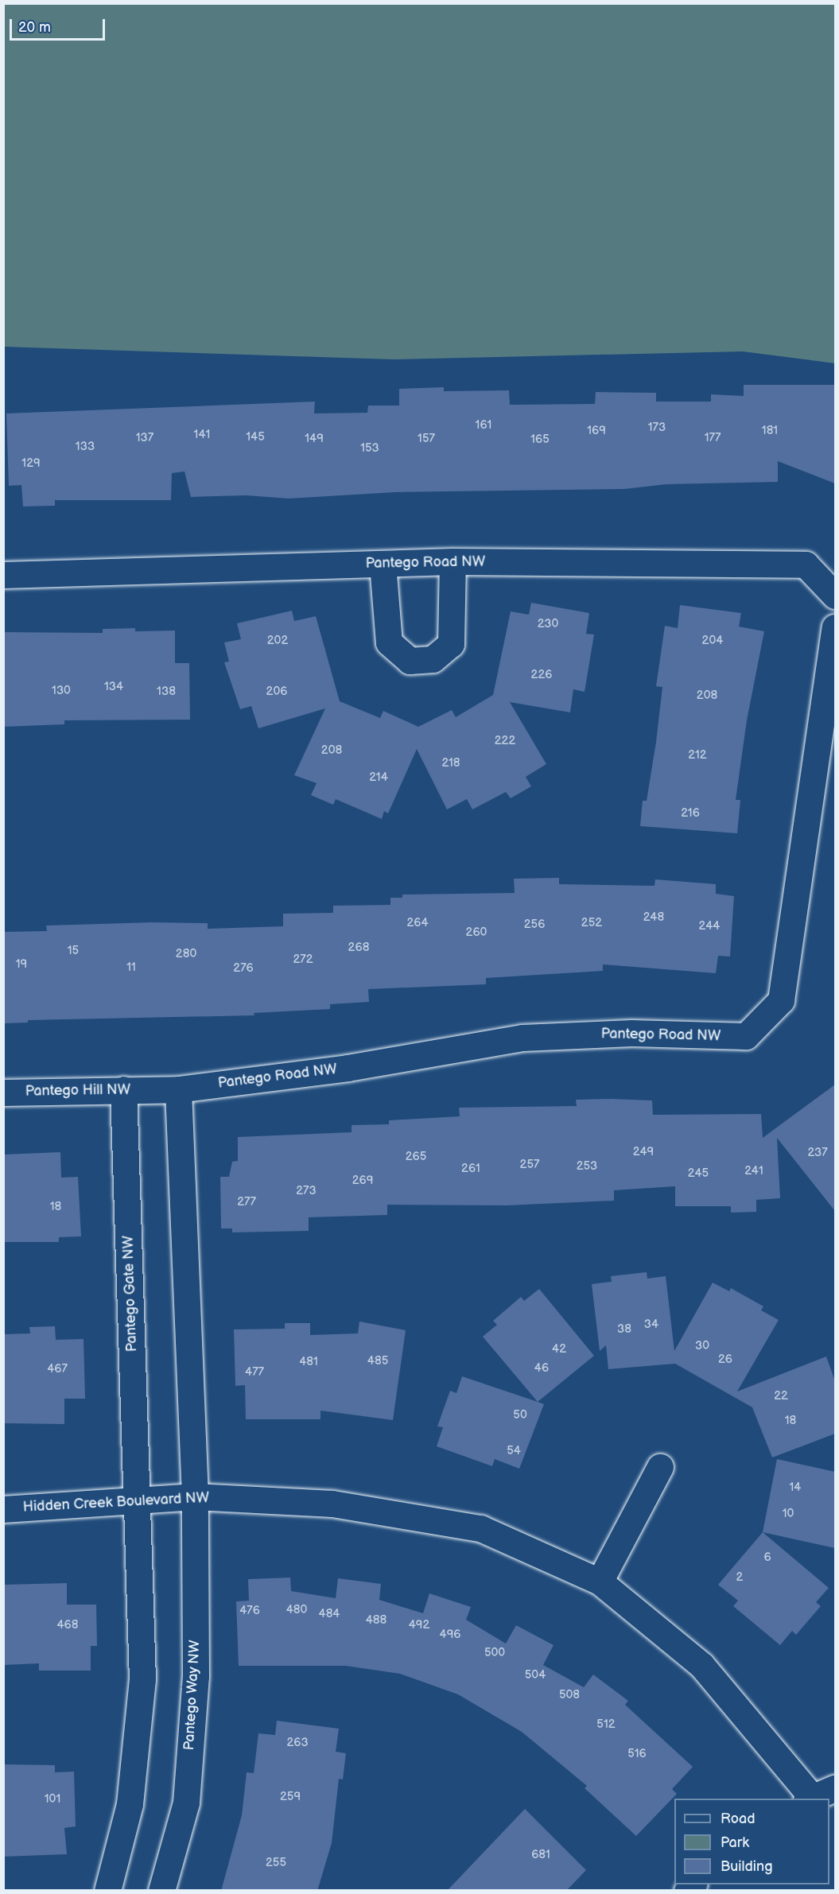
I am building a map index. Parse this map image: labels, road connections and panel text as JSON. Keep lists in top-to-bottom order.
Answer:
{
  "streets": {
    "street": [
      "Pantego Road NW",
      "Pantego Hill NW",
      "Pantego Gate NW",
      "Hidden Creek Boulevard NW",
      "Pantego Way NW"
    ]
  },
  "crossings": [
    ["Pantego Road NW", "Pantego Hill NW"],
    ["Pantego Hill NW", "Pantego Gate NW"],
    ["Pantego Gate NW", "Hidden Creek Boulevard NW"],
    ["Hidden Creek Boulevard NW", "Pantego Way NW"]
  ],
  "house_numbers": [
    "161",
    "173",
    "169",
    "181",
    "141",
    "145",
    "137",
    "177",
    "149",
    "157",
    "165",
    "133",
    "153",
    "129",
    "230",
    "202",
    "204",
    "226",
    "134",
    "130",
    "138",
    "206",
    "208",
    "222",
    "208",
    "212",
    "218",
    "214",
    "216",
    "248",
    "264",
    "252",
    "256",
    "244",
    "260",
    "268",
    "15",
    "280",
    "272",
    "19",
    "11",
    "276",
    "249",
    "237",
    "265",
    "257",
    "253",
    "261",
    "241",
    "245",
    "269",
    "273",
    "277",
    "18",
    "34",
    "38",
    "30",
    "42",
    "26",
    "485",
    "481",
    "46",
    "467",
    "477",
    "22",
    "50",
    "18",
    "54",
    "14",
    "10",
    "6",
    "2",
    "480",
    "476",
    "484",
    "488",
    "468",
    "492",
    "496",
    "500",
    "504",
    "508",
    "512",
    "263",
    "516",
    "259",
    "101",
    "681",
    "255"
  ],
  "legend": ["Road", "Park", "Building"],
  "scale_bar": "20 m"
}
